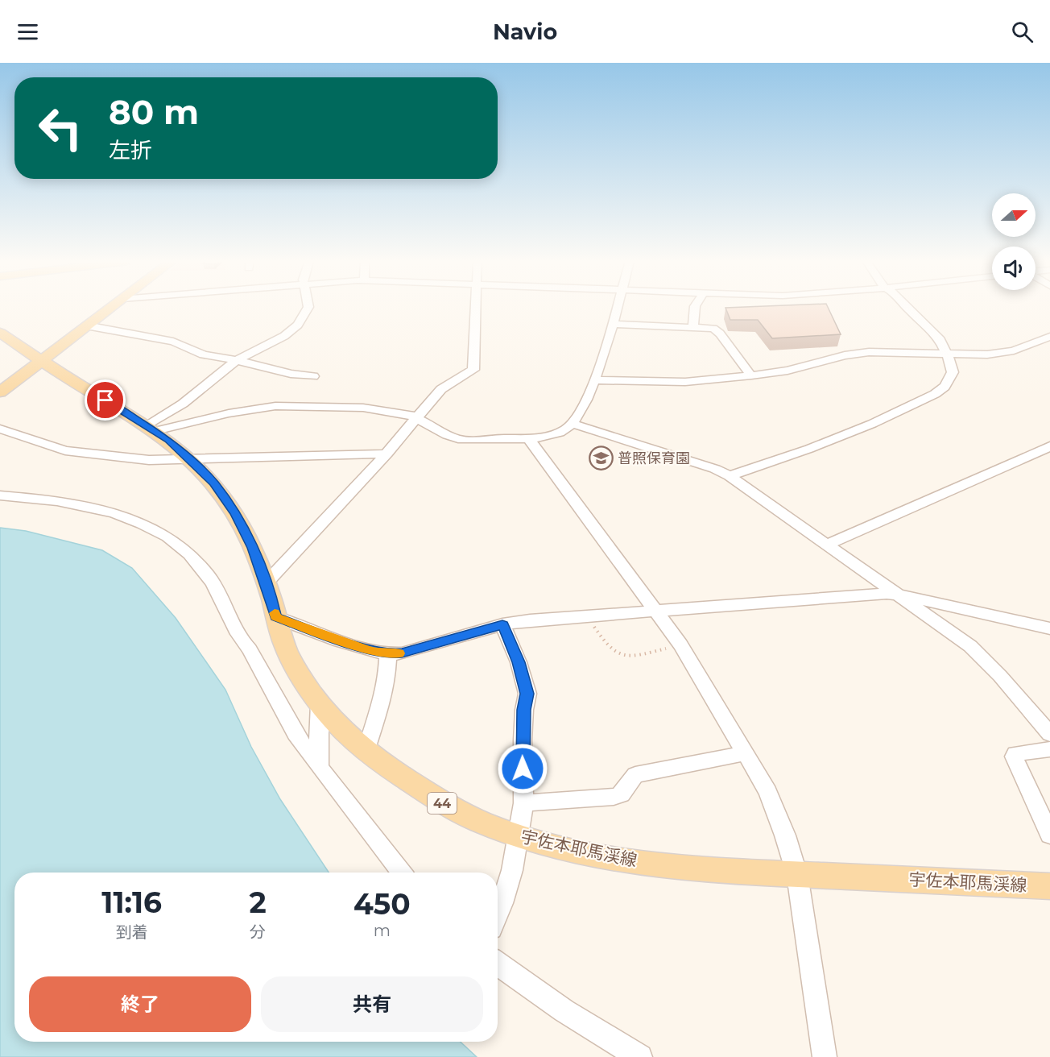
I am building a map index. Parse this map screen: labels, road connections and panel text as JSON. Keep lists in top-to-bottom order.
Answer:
{
  "streets": {
    "main road": ["44", "宇佐本耶馬渓線"]
  },
  "places": {
    "school or university": ["普照保育園"]
  },
  "north": "right",
  "page": {
    "header": "Navio",
    "turn": ["80 m", "左折"],
    "eta": [
      "11:16",
      "到着",
      "2",
      "分",
      "450",
      "m"
    ],
    "buttons": ["終了", "共有"]
  }
}
